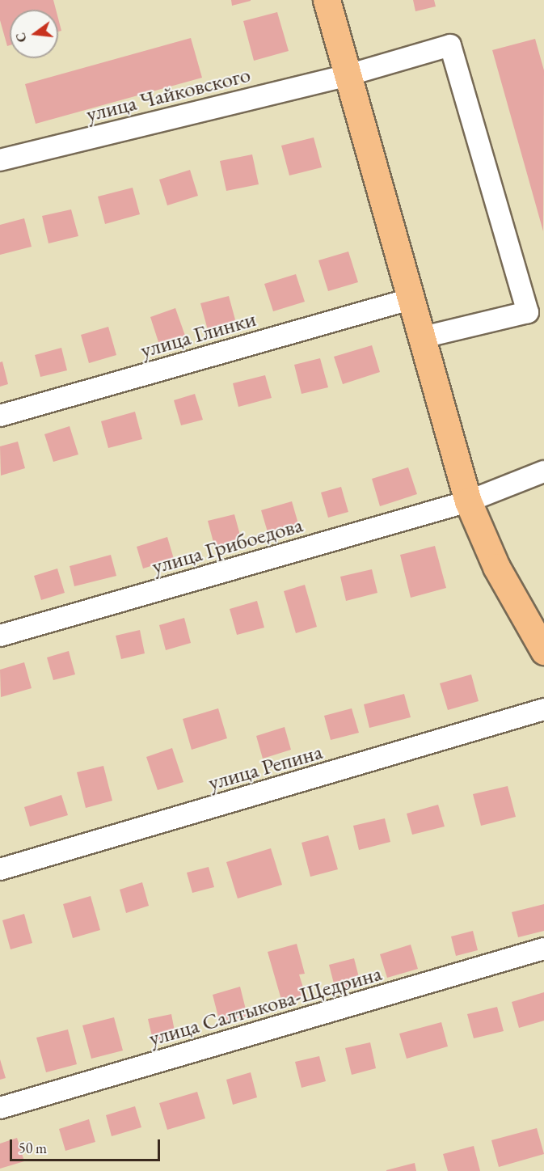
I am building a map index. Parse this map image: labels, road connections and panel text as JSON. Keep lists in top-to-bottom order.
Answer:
{
  "streets": {
    "street": [
      "улица Чайковского",
      "улица Глинки",
      "улица Грибоедова",
      "улица Репина",
      "улица Салтыкова-Щедрина"
    ]
  },
  "scale_bar": "50 m",
  "north": "left"
}
